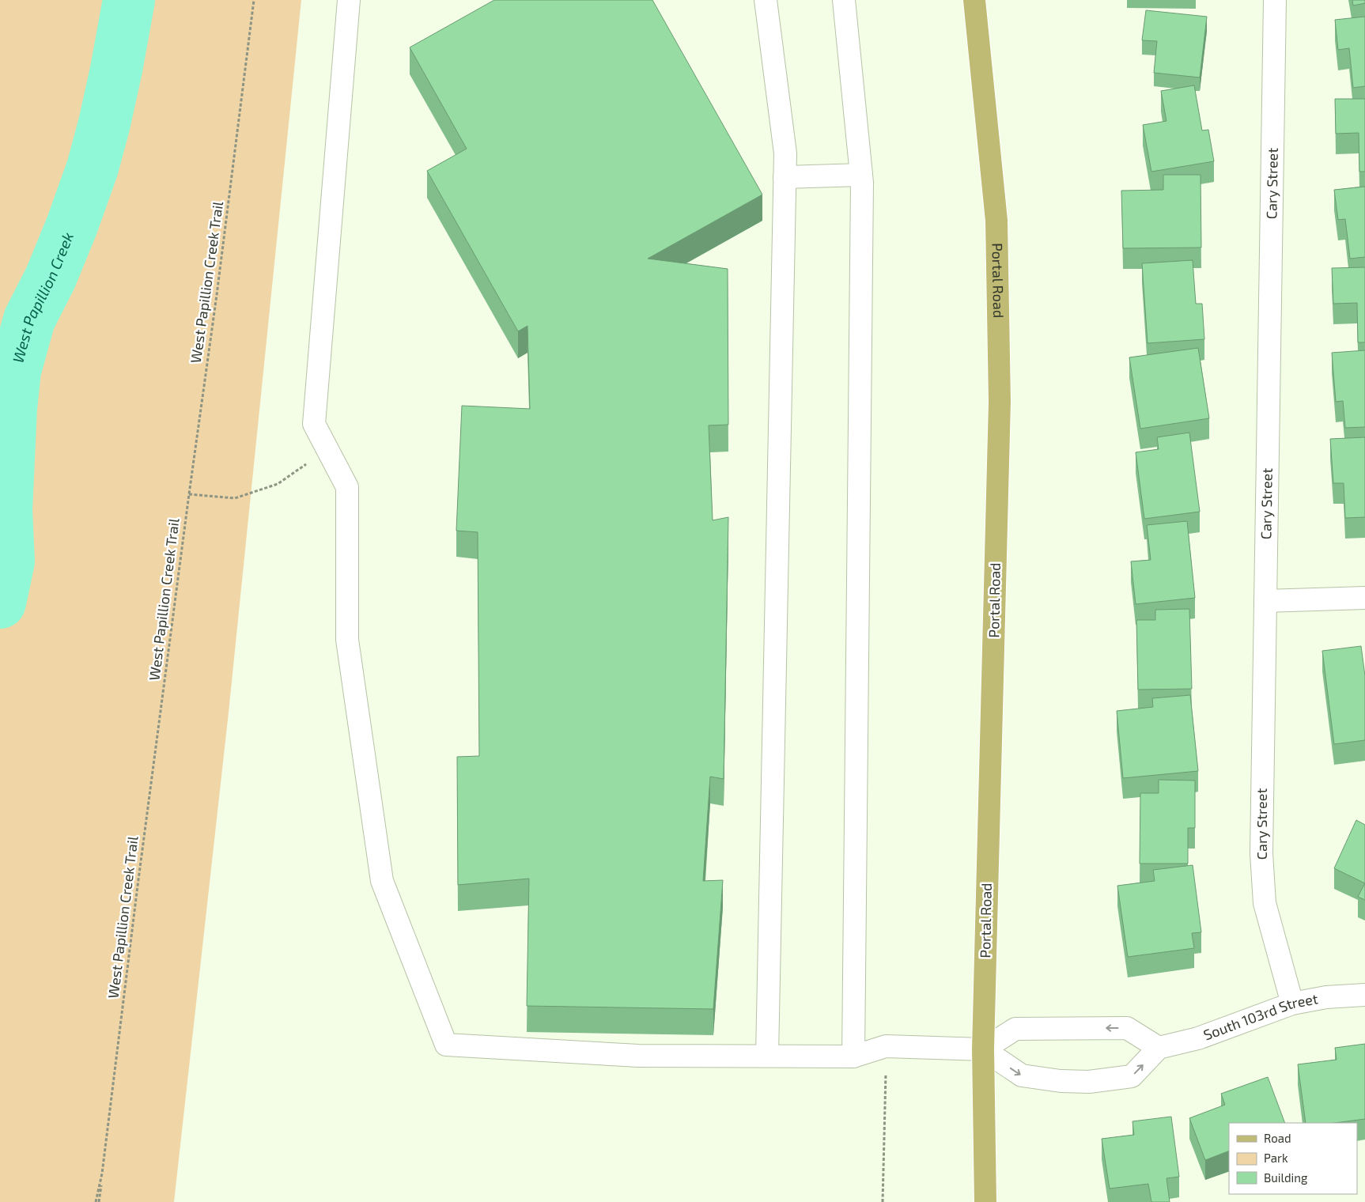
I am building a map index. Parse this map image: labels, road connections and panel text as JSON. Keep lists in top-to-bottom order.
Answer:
{
  "streets": {
    "main road": ["Portal Road"],
    "street": ["Cary Street", "South 103rd Street"],
    "path": ["West Papillion Creek Trail"]
  },
  "crossings": [
    ["Cary Street", "South 103rd Street"]
  ],
  "water": ["West Papillion Creek"],
  "legend": ["Road", "Park", "Building"]
}
